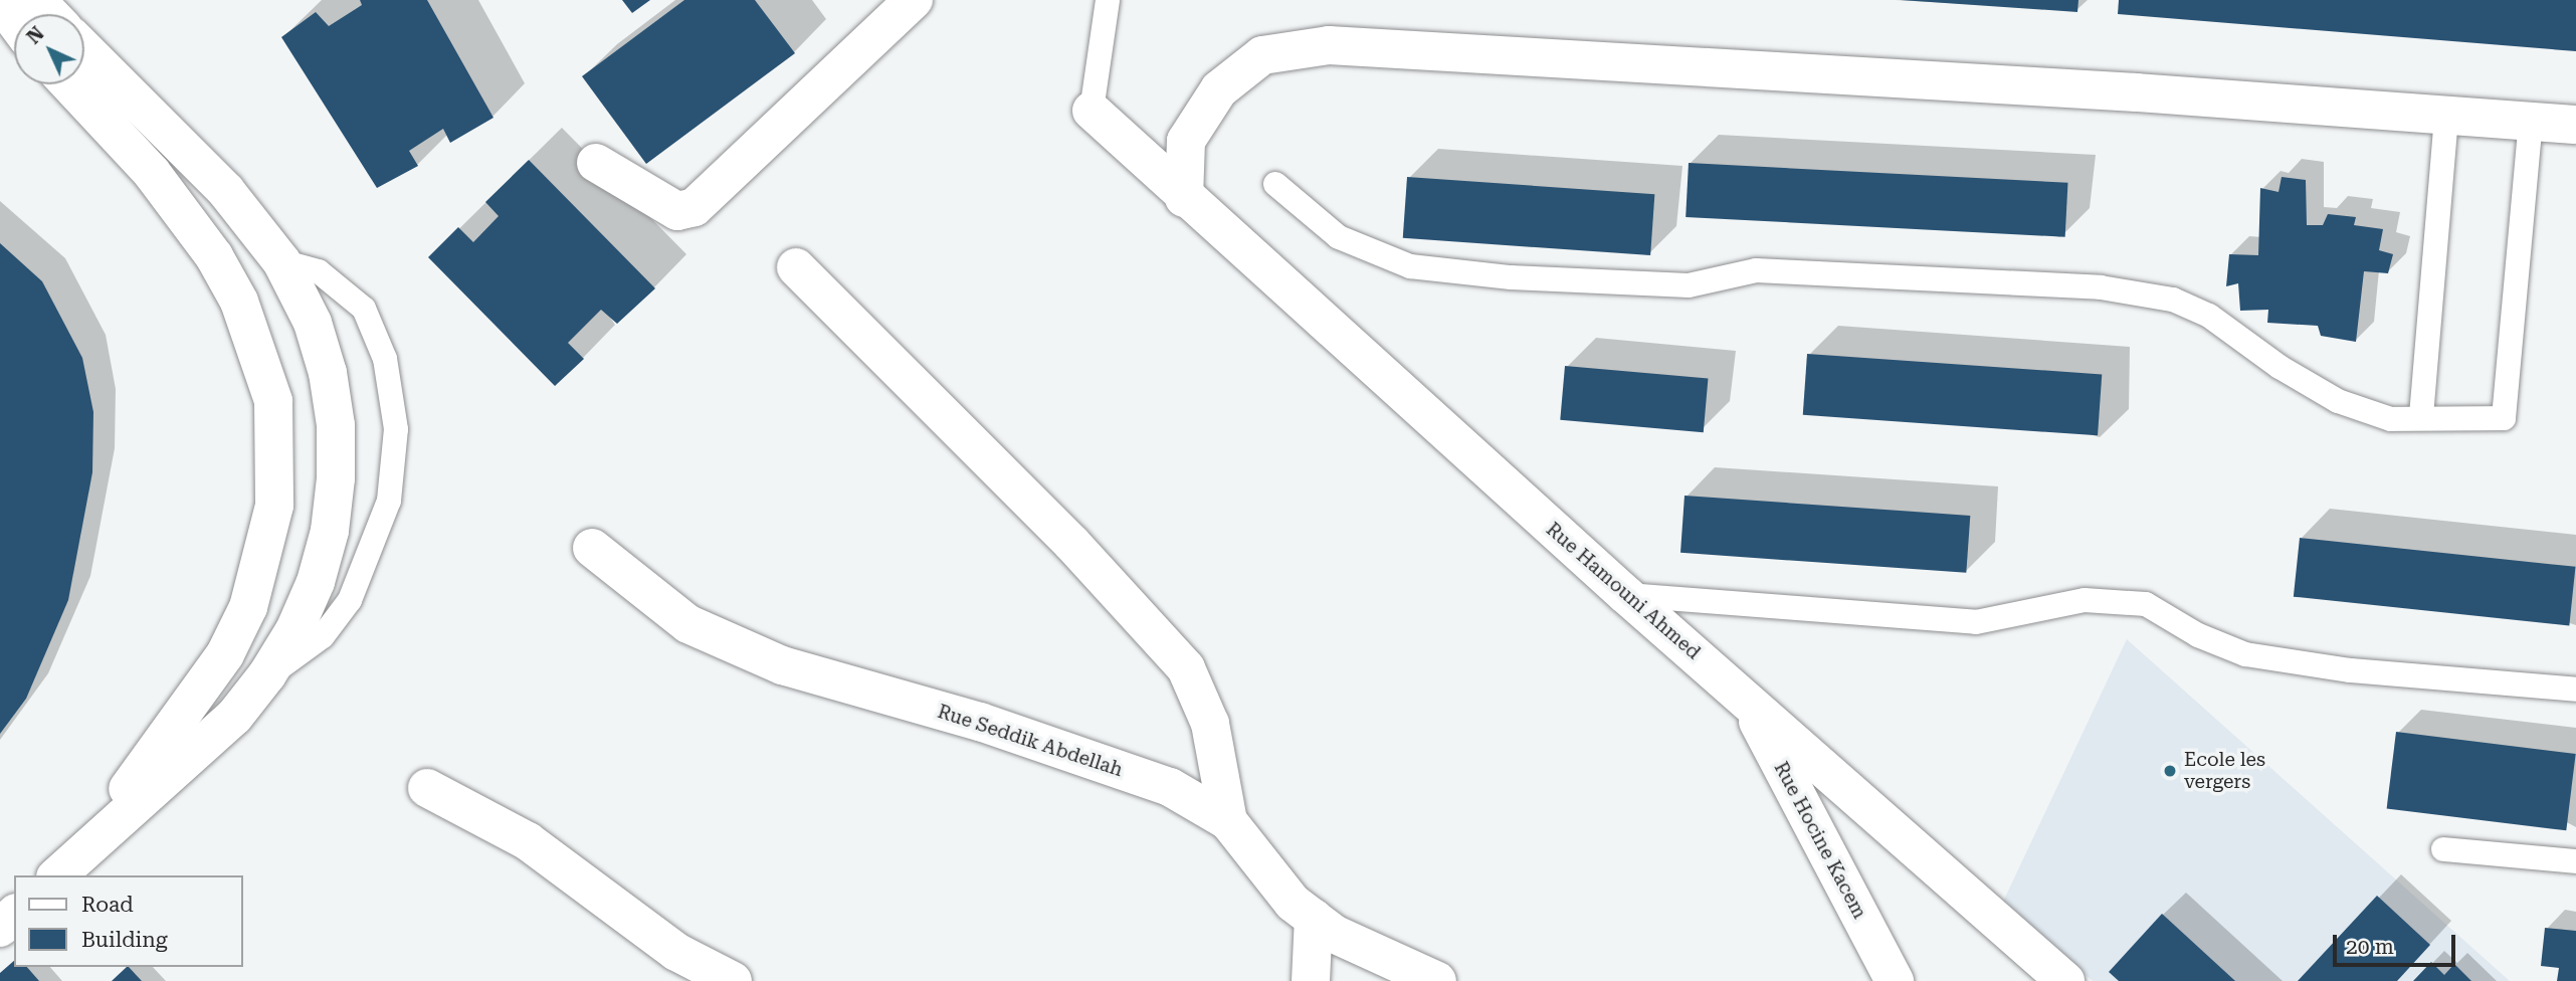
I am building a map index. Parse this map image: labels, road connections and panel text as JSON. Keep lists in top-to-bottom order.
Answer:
{
  "streets": {
    "main road": ["Rue Hamouni Ahmed", "Rue Seddik Abdellah", "Rue Hocine Kacem"]
  },
  "crossings": [
    ["Rue Hamouni Ahmed", "Rue Hocine Kacem"]
  ],
  "places": ["Ecole les vergers"],
  "legend": ["Road", "Building"],
  "scale_bar": "20 m",
  "north": "top left"
}
